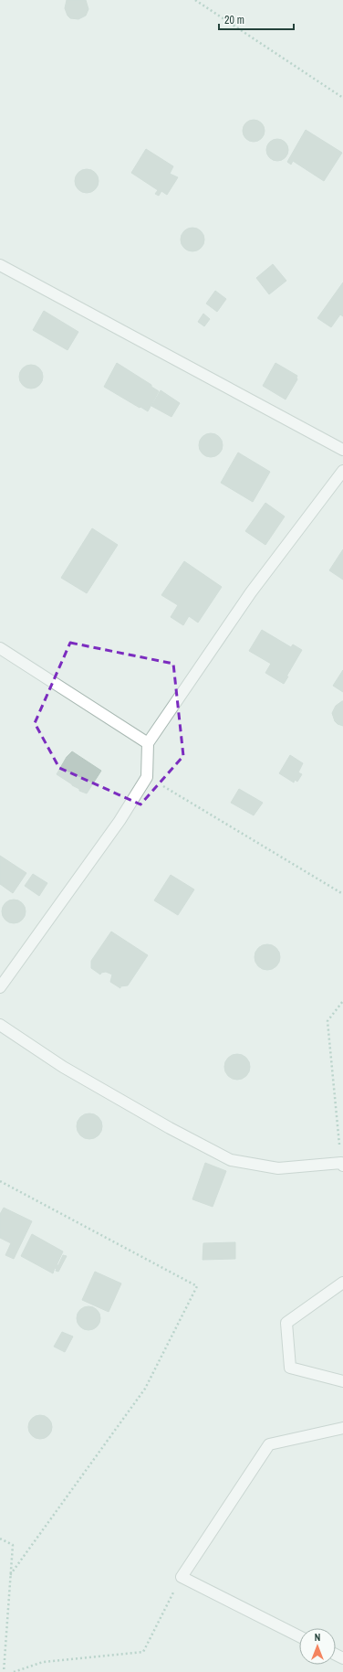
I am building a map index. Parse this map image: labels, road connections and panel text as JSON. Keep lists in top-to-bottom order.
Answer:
{
  "scale_bar": "20 m",
  "north": "top"
}
